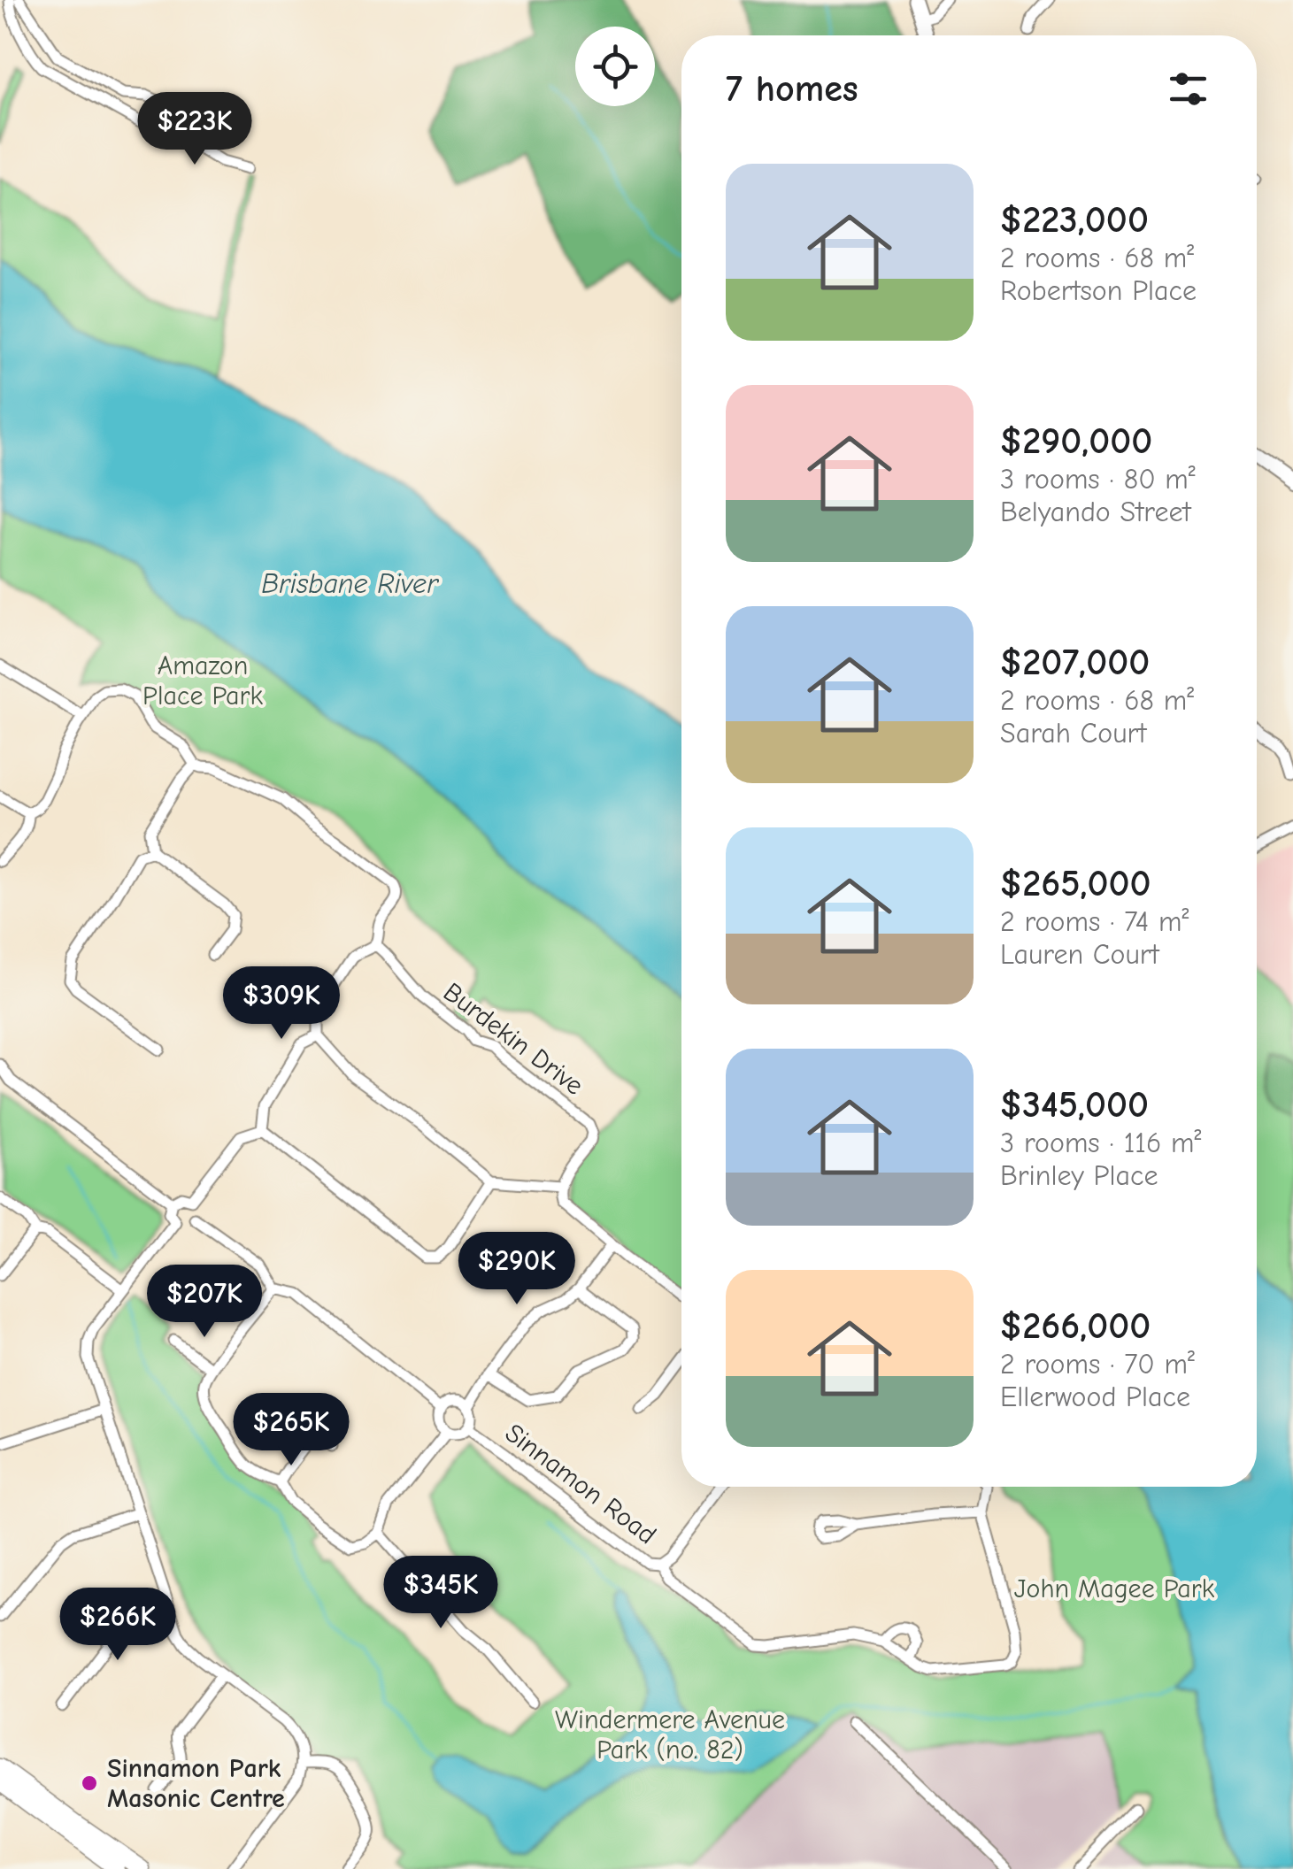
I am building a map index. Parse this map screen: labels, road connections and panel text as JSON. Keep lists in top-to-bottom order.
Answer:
{
  "streets": {
    "street": ["Burdekin Drive", "Sinnamon Road"]
  },
  "water": ["Brisbane River"],
  "parks": ["Amazon Place Park", "John Magee Park", "Windermere Avenue Park (no. 82)"],
  "places": ["Sinnamon Park Masonic Centre"],
  "page": {
    "heading": "7 homes",
    "price": [
      "$223K",
      "$309K",
      "$290K",
      "$207K",
      "$265K",
      "$345K",
      "$266K"
    ],
    "list": [
      {
        "name": "$223,000",
        "note": "2 rooms · 68 m² · Robertson Place"
      },
      {
        "name": "$290,000",
        "note": "3 rooms · 80 m² · Belyando Street"
      },
      {
        "name": "$207,000",
        "note": "2 rooms · 68 m² · Sarah Court"
      },
      {
        "name": "$265,000",
        "note": "2 rooms · 74 m² · Lauren Court"
      },
      {
        "name": "$345,000",
        "note": "3 rooms · 116 m² · Brinley Place"
      },
      {
        "name": "$266,000",
        "note": "2 rooms · 70 m² · Ellerwood Place"
      }
    ]
  }
}
